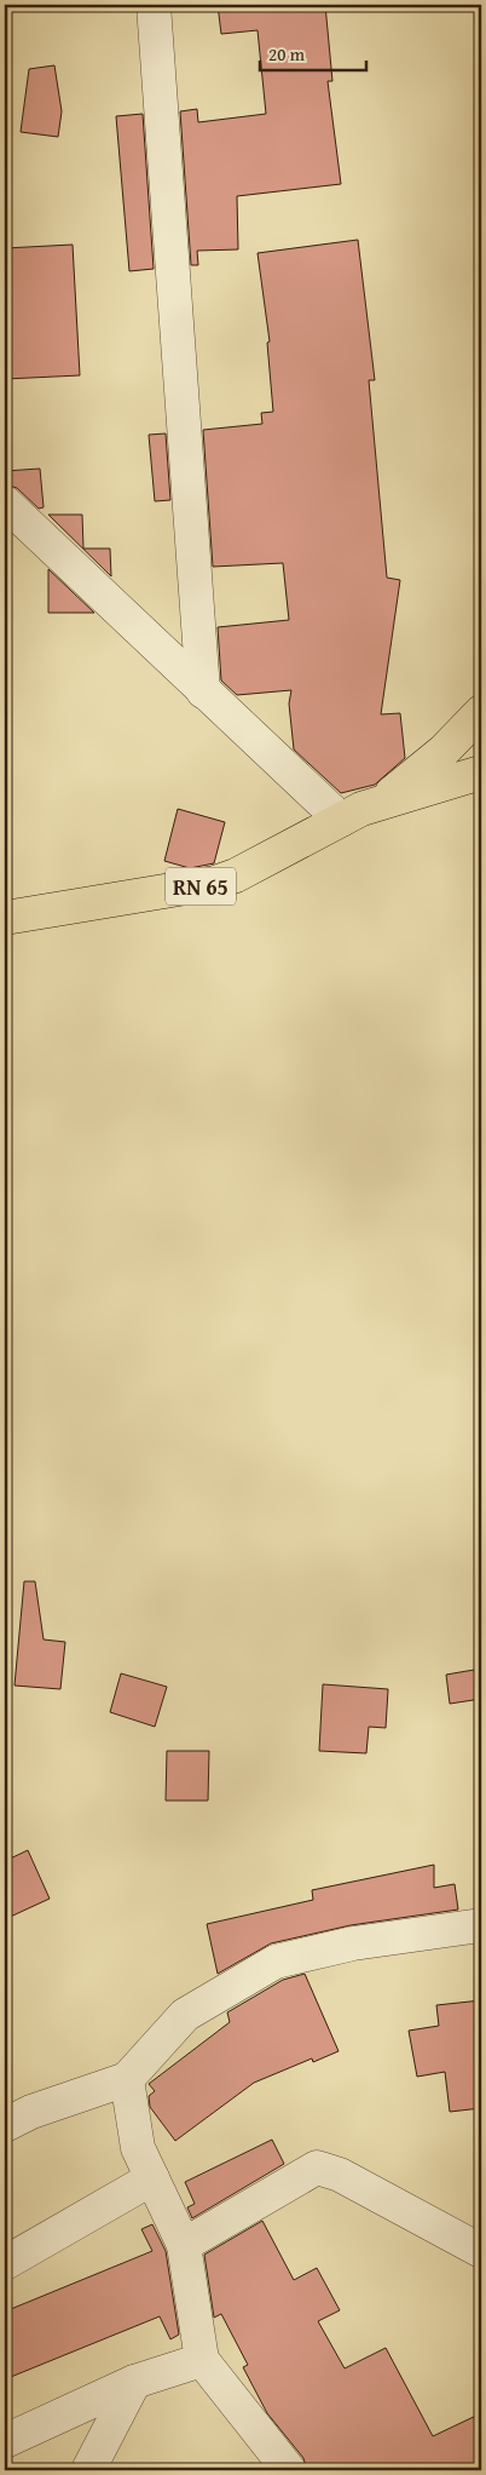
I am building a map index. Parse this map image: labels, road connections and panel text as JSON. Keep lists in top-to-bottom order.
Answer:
{
  "streets": {
    "main road": ["RN 65"]
  },
  "scale_bar": "20 m"
}
